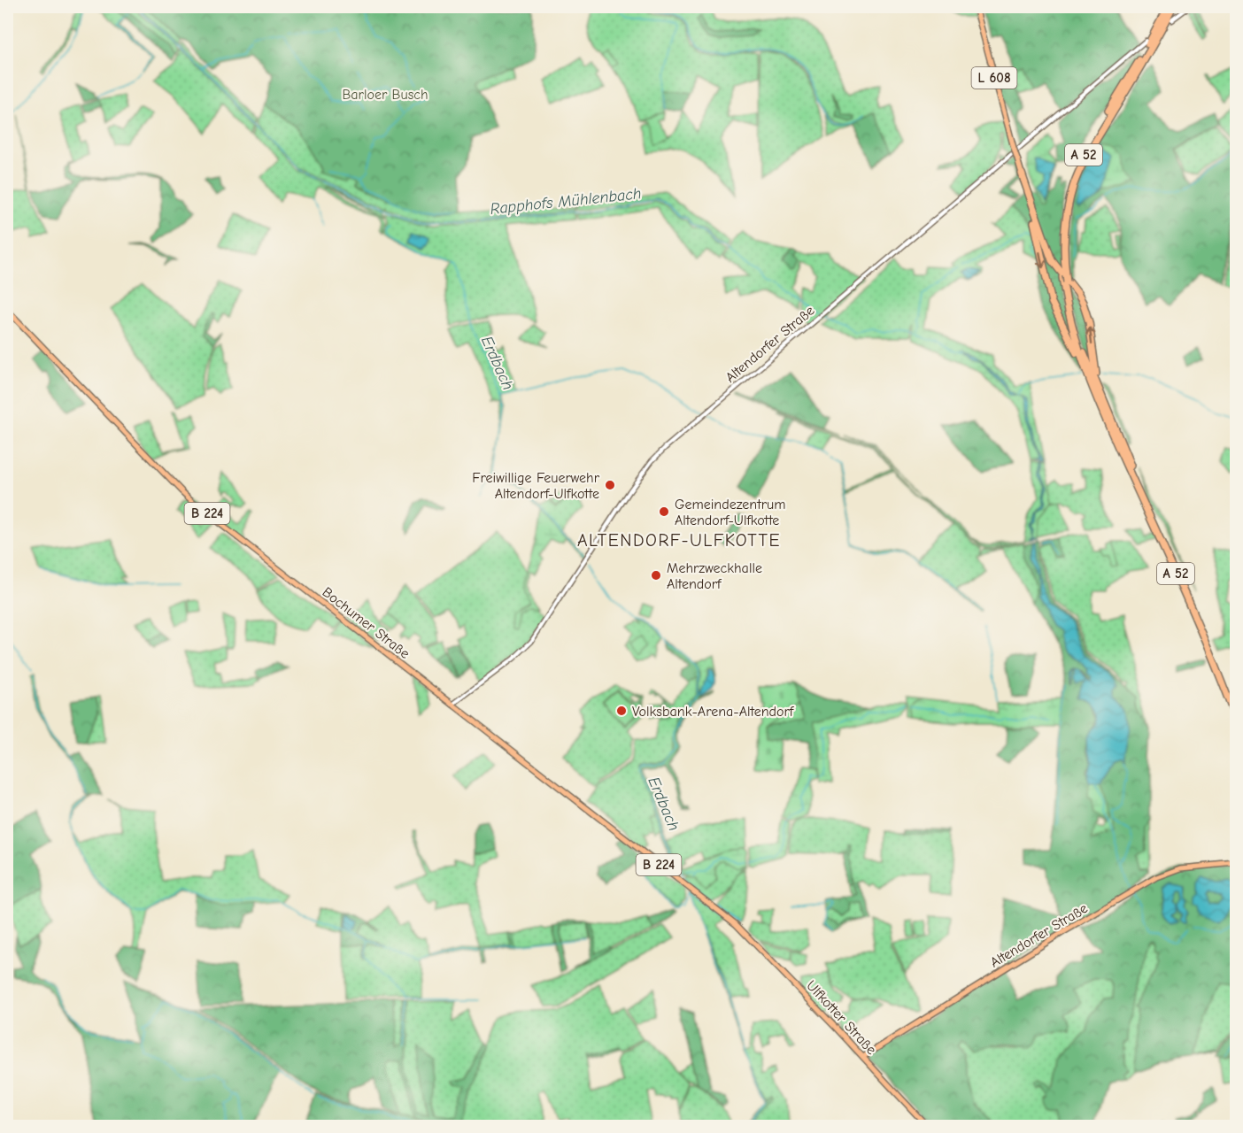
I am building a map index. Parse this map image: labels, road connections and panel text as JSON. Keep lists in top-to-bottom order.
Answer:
{
  "streets": {
    "highway": ["A 52"],
    "main road": [
      "L 608",
      "Altendorfer Straße",
      "B 224",
      "Bochumer Straße",
      "Ulfkotter Straße"
    ]
  },
  "crossings": [
    ["Altendorfer Straße", "Bochumer Straße"],
    ["Altendorfer Straße", "Ulfkotter Straße"],
    ["Bochumer Straße", "Ulfkotter Straße"]
  ],
  "districts": ["ALTENDORF-ULFKOTTE"],
  "water": ["Rapphofs Mühlenbach", "Erdbach"],
  "parks": ["Barloer Busch"],
  "places": [
    "Freiwillige Feuerwehr Altendorf-Ulfkotte",
    "Gemeindezentrum Altendorf-Ulfkotte",
    "Mehrzweckhalle Altendorf",
    "Volksbank-Arena-Altendorf"
  ]
}
